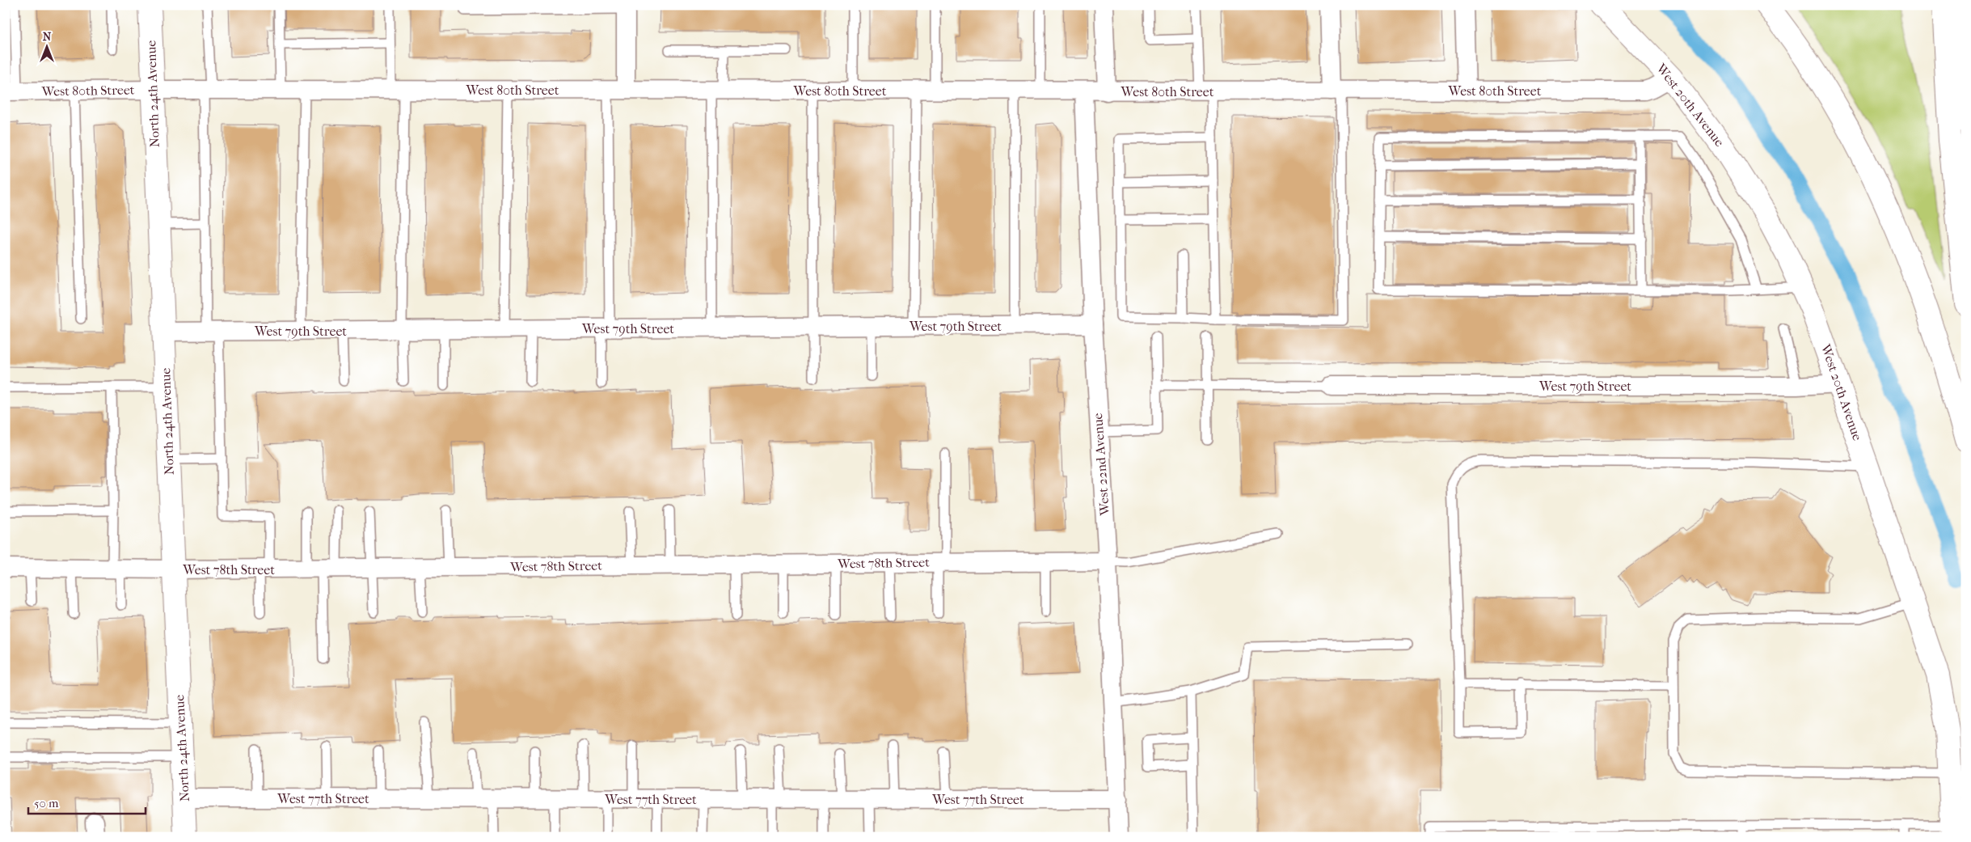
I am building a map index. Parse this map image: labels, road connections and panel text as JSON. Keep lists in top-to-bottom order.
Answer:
{
  "streets": {
    "main road": ["North 24th Avenue", "West 20th Avenue"],
    "street": [
      "West 80th Street",
      "West 79th Street",
      "West 22nd Avenue",
      "West 78th Street",
      "West 77th Street"
    ]
  },
  "crossings": [
    ["West 80th Street", "North 24th Avenue"],
    ["West 80th Street", "West 20th Avenue"],
    ["West 80th Street", "West 22nd Avenue"],
    ["North 24th Avenue", "West 79th Street"],
    ["North 24th Avenue", "West 78th Street"],
    ["North 24th Avenue", "West 77th Street"],
    ["West 20th Avenue", "West 79th Street"],
    ["West 79th Street", "West 22nd Avenue"],
    ["West 22nd Avenue", "West 78th Street"],
    ["West 22nd Avenue", "West 77th Street"]
  ],
  "scale_bar": "50 m",
  "north": "top"
}
